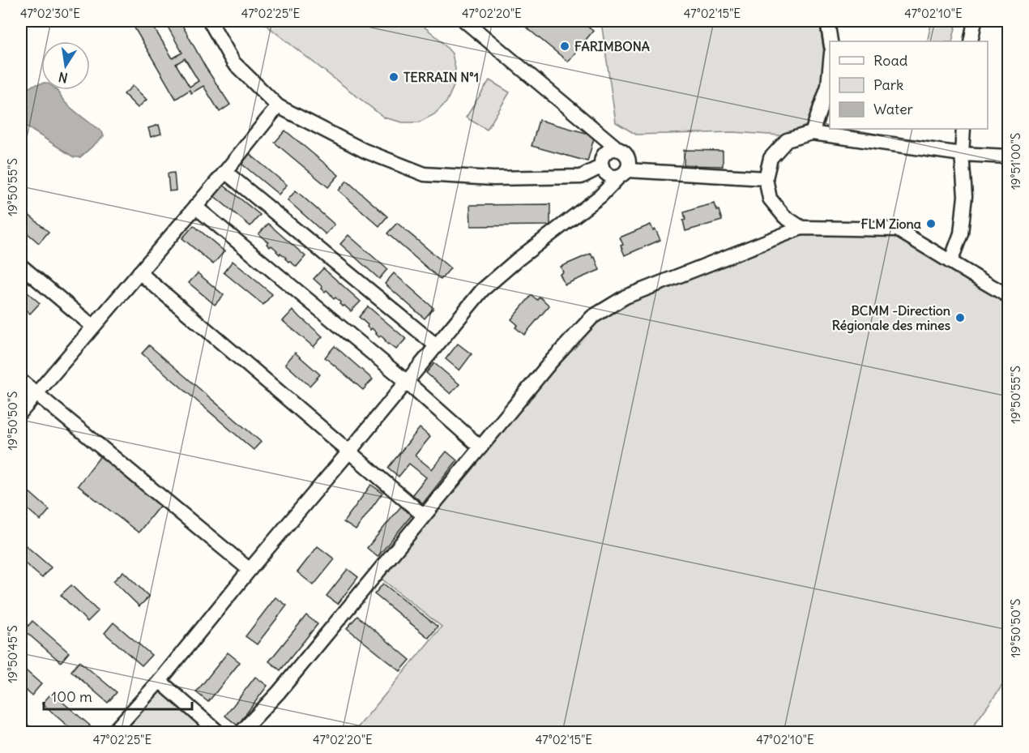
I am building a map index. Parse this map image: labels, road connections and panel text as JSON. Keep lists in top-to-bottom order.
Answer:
{
  "places": [
    "FARIMBONA",
    "TERRAIN N°1",
    "FLM Ziona",
    "BCMM -Direction Régionale des mines"
  ],
  "legend": ["Road", "Park", "Water"],
  "scale_bar": "100 m",
  "north": "bottom",
  "coordinates": [
    "47°02'30\"E",
    "47°02'25\"E",
    "47°02'20\"E",
    "47°02'15\"E",
    "47°02'10\"E",
    "19°51'00\"S",
    "19°50'55\"S",
    "19°50'50\"S",
    "19°50'45\"S"
  ]
}
